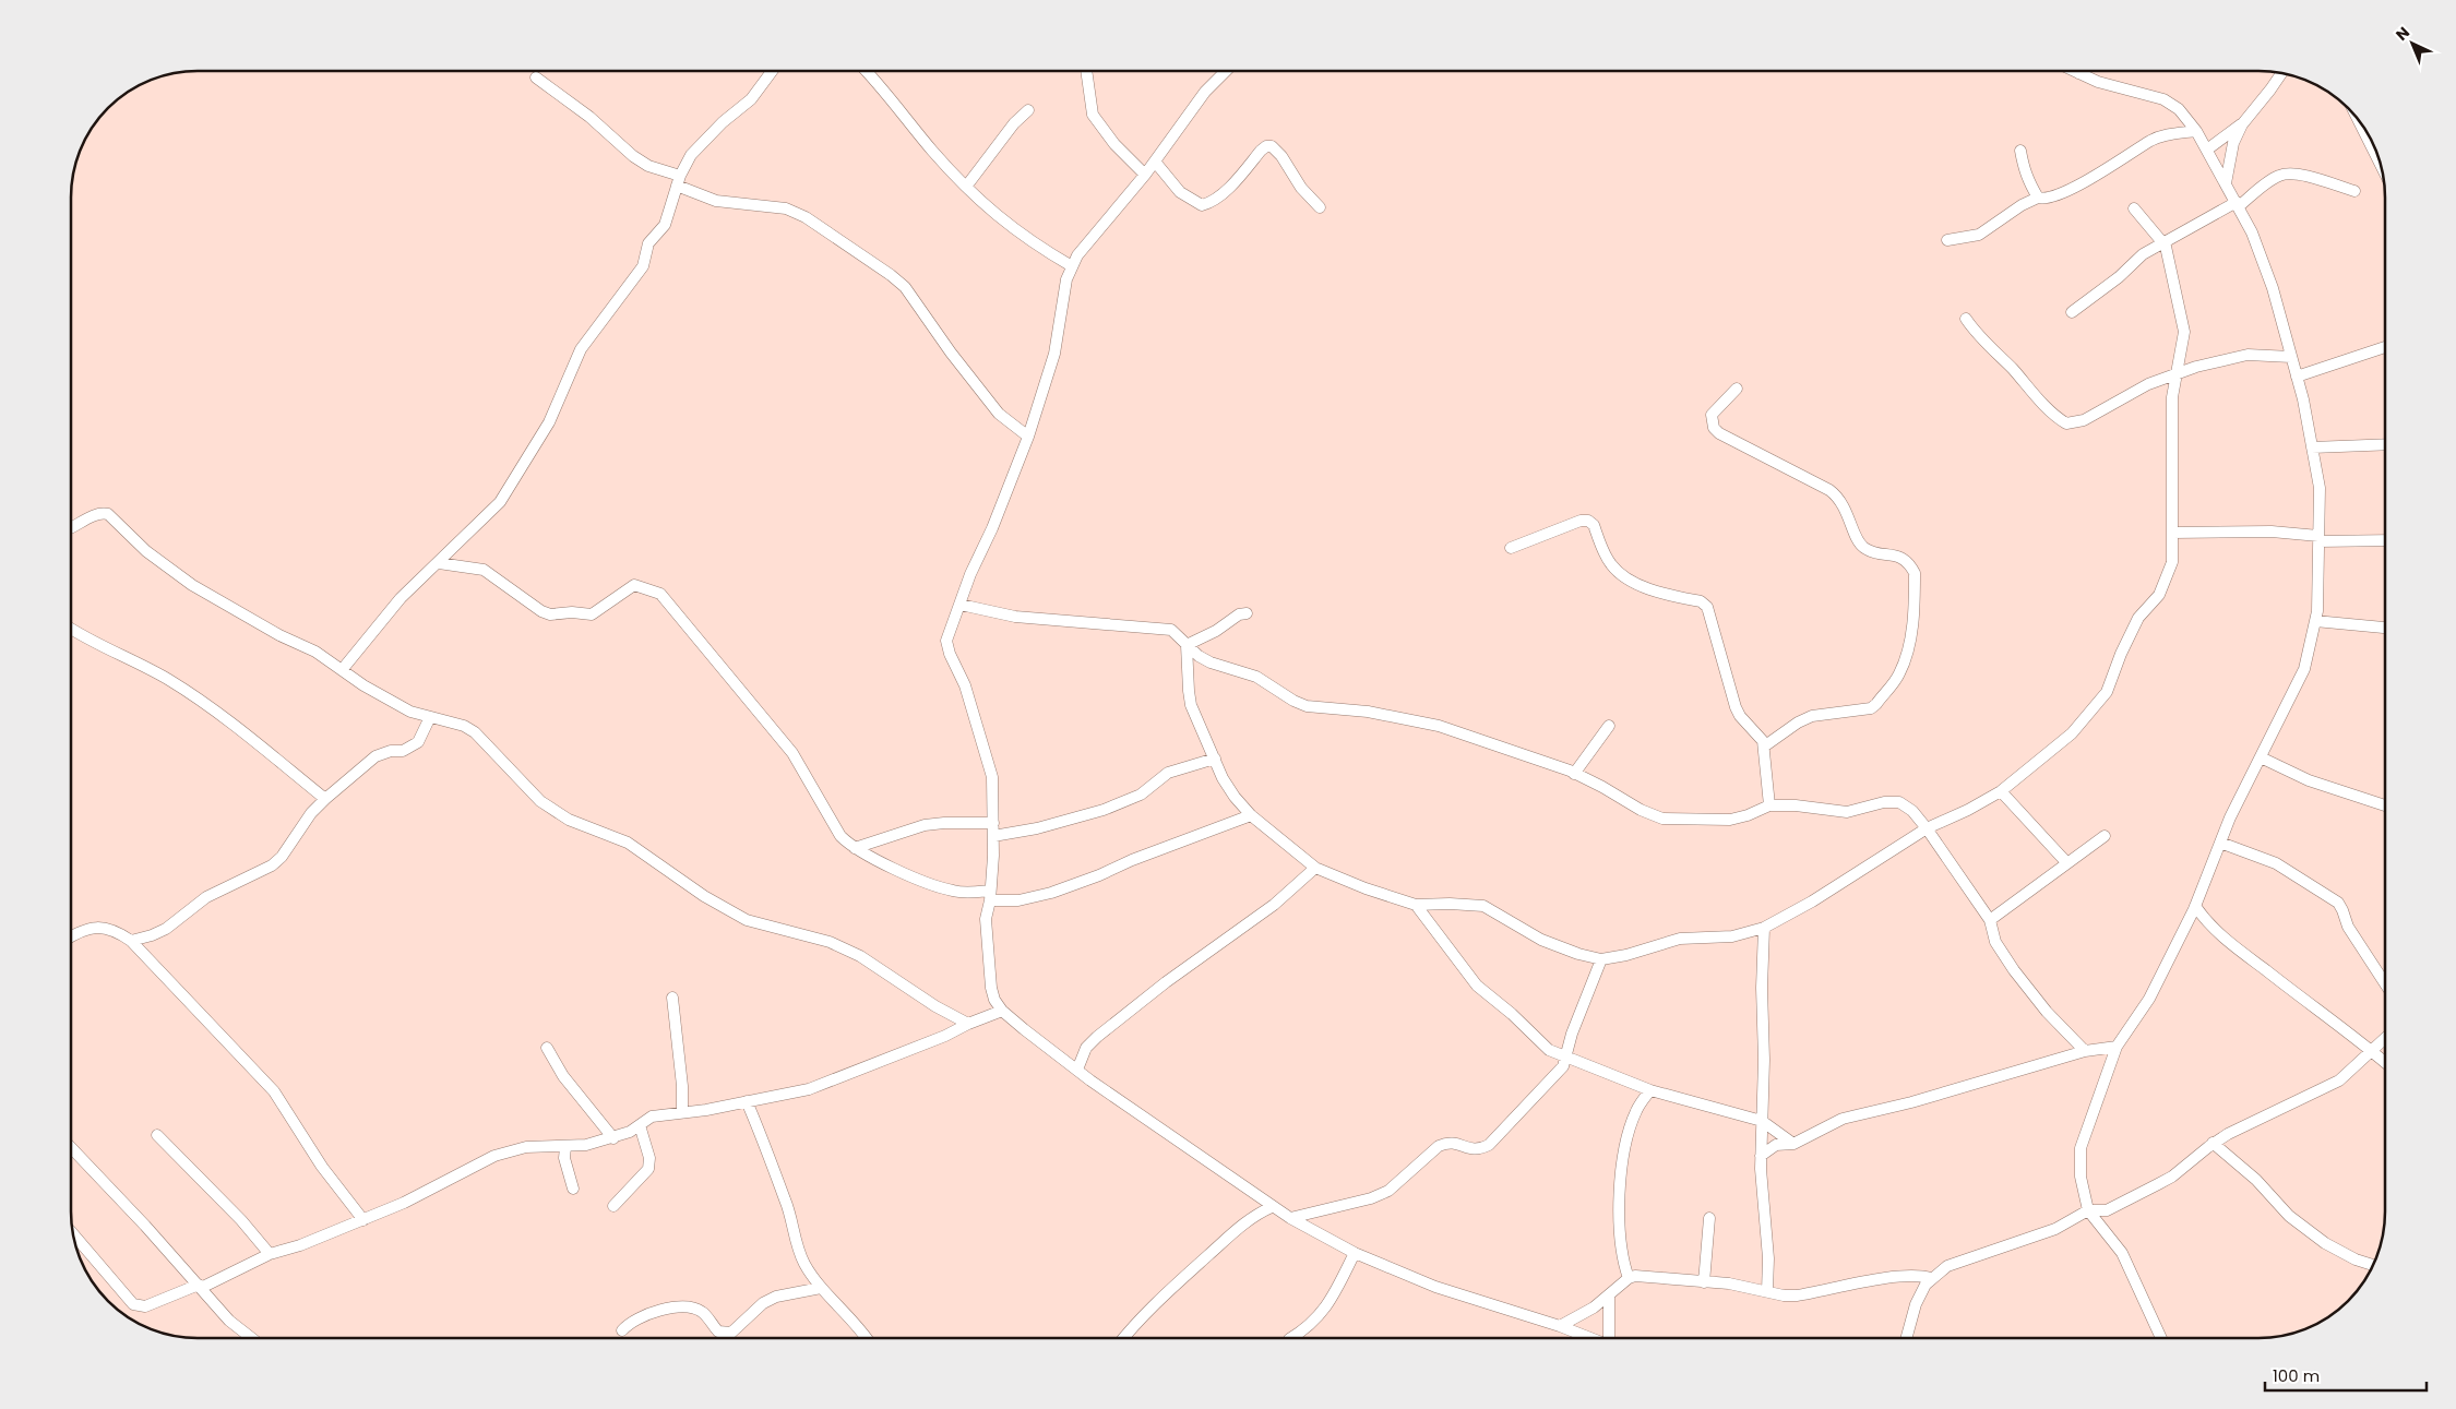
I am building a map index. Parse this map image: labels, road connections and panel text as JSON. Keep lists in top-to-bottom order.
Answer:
{
  "scale_bar": "100 m",
  "north": "top left"
}
